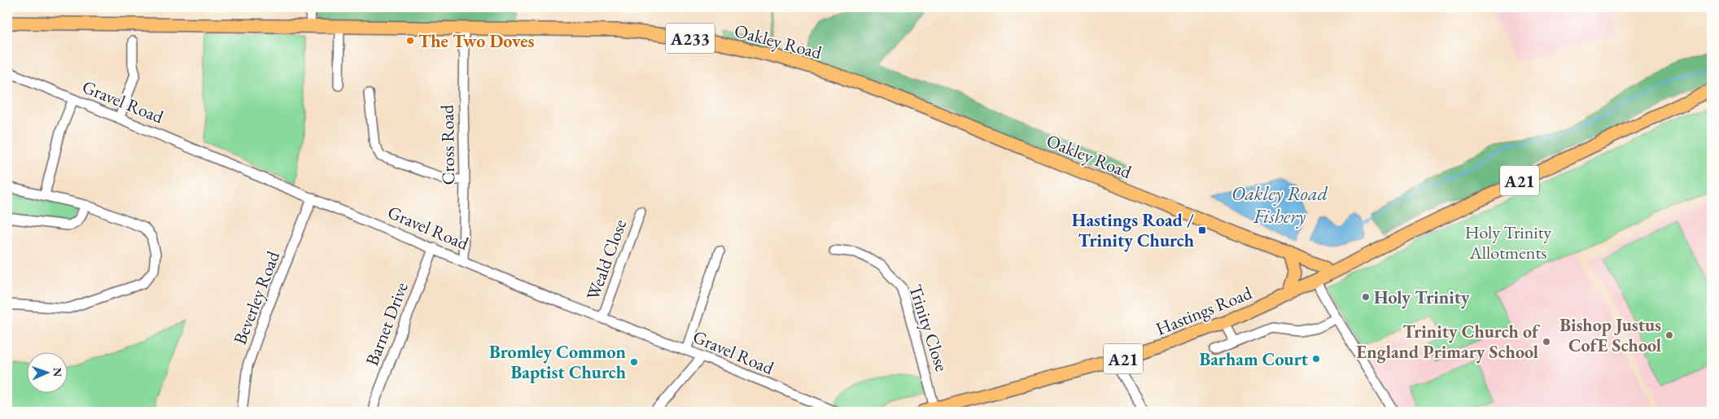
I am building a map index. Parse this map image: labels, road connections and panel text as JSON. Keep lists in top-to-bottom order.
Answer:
{
  "streets": {
    "main road": [
      "A233",
      "Oakley Road",
      "A21",
      "Hastings Road"
    ],
    "street": [
      "Gravel Road",
      "Cross Road",
      "Weald Close",
      "Beverley Road",
      "Barnet Drive",
      "Trinity Close"
    ]
  },
  "crossings": [
    ["Oakley Road", "Cross Road"],
    ["Oakley Road", "A21"],
    ["Oakley Road", "Hastings Road"],
    ["Gravel Road", "Cross Road"],
    ["Gravel Road", "Weald Close"],
    ["Gravel Road", "Beverley Road"],
    ["Gravel Road", "Barnet Drive"],
    ["A21", "Hastings Road"],
    ["Hastings Road", "Trinity Close"]
  ],
  "water": ["Oakley Road Fishery"],
  "parks": ["Holy Trinity Allotments"],
  "places": {
    "other": [
      "The Two Doves",
      "Holy Trinity",
      "Bishop Justus CofE School",
      "Trinity Church of England Primary School",
      "Barham Court",
      "Bromley Common Baptist Church"
    ],
    "transit": ["Hastings Road / Trinity Church"]
  },
  "north": "right"
}
